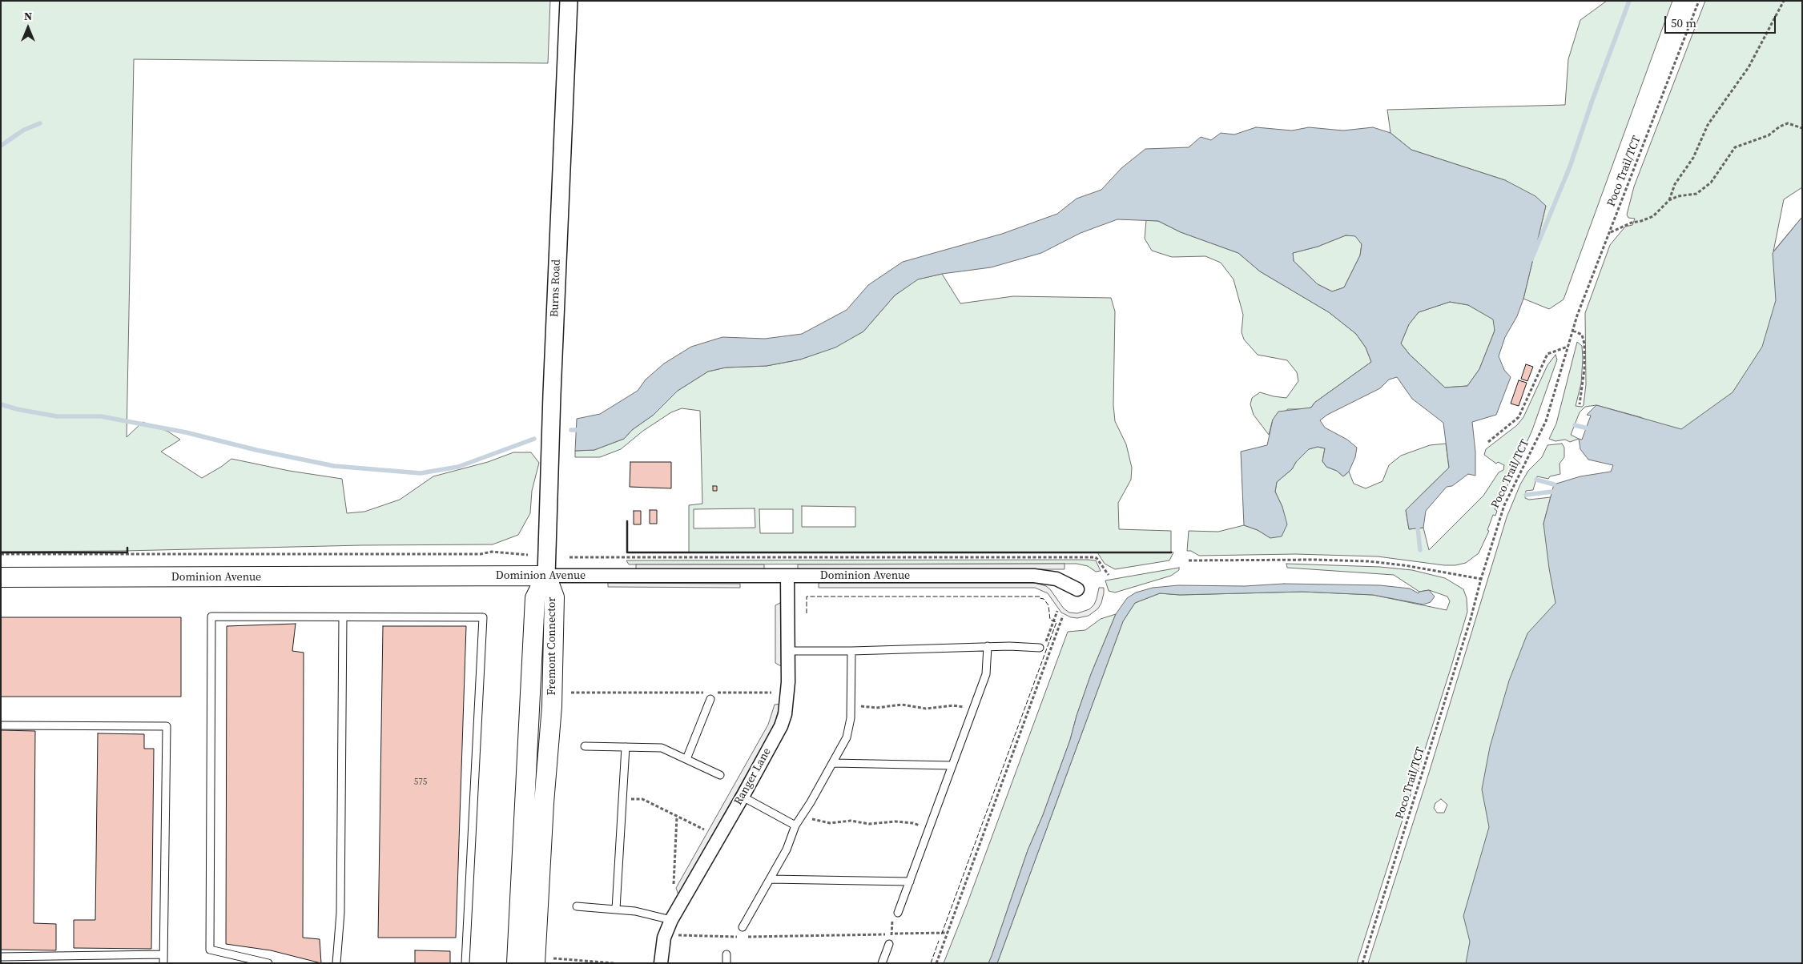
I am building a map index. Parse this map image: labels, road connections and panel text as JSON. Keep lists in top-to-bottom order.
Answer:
{
  "streets": {
    "main road": ["Dominion Avenue", "Fremont Connector"],
    "street": ["Burns Road", "Ranger Lane"],
    "path": ["Poco Trail/TCT"]
  },
  "crossings": [
    ["Burns Road", "Dominion Avenue"],
    ["Burns Road", "Fremont Connector"],
    ["Dominion Avenue", "Fremont Connector"],
    ["Dominion Avenue", "Ranger Lane"]
  ],
  "house_numbers": ["575"],
  "scale_bar": "50 m",
  "north": "top"
}
